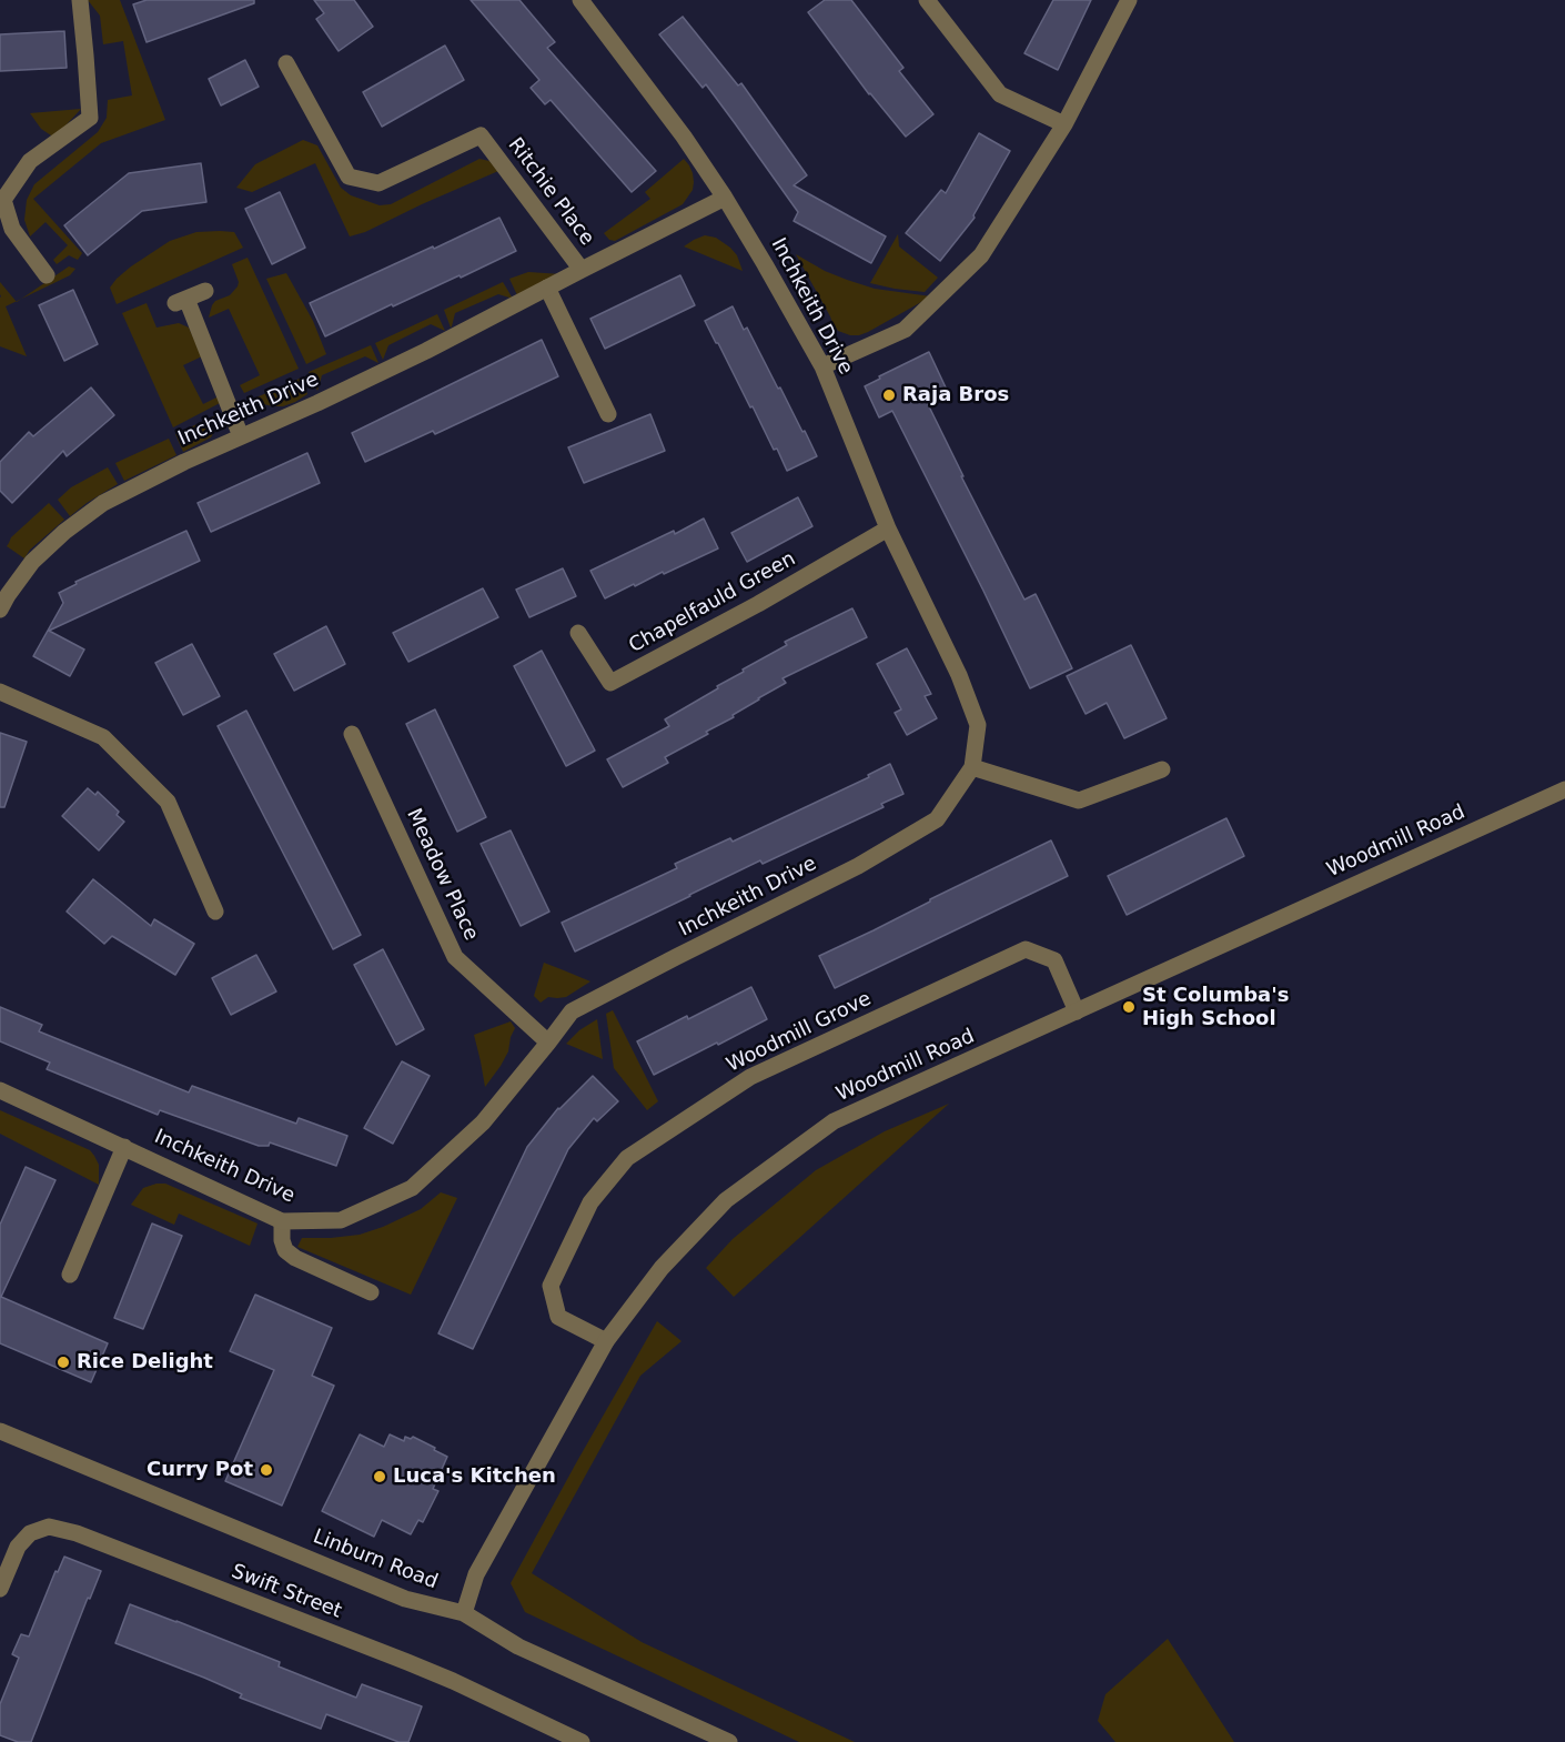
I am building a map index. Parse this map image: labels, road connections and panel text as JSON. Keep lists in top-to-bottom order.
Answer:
{
  "streets": {
    "street": [
      "Ritchie Place",
      "Inchkeith Drive",
      "Chapelfauld Green",
      "Woodmill Road",
      "Meadow Place",
      "Woodmill Grove",
      "Linburn Road",
      "Swift Street"
    ]
  },
  "crossings": [
    ["Ritchie Place", "Inchkeith Drive"],
    ["Inchkeith Drive", "Chapelfauld Green"],
    ["Inchkeith Drive", "Meadow Place"],
    ["Woodmill Road", "Woodmill Grove"],
    ["Woodmill Road", "Linburn Road"]
  ],
  "places": [
    "Raja Bros",
    "St Columba's High School",
    "Rice Delight",
    "Curry Pot",
    "Luca's Kitchen"
  ]
}
